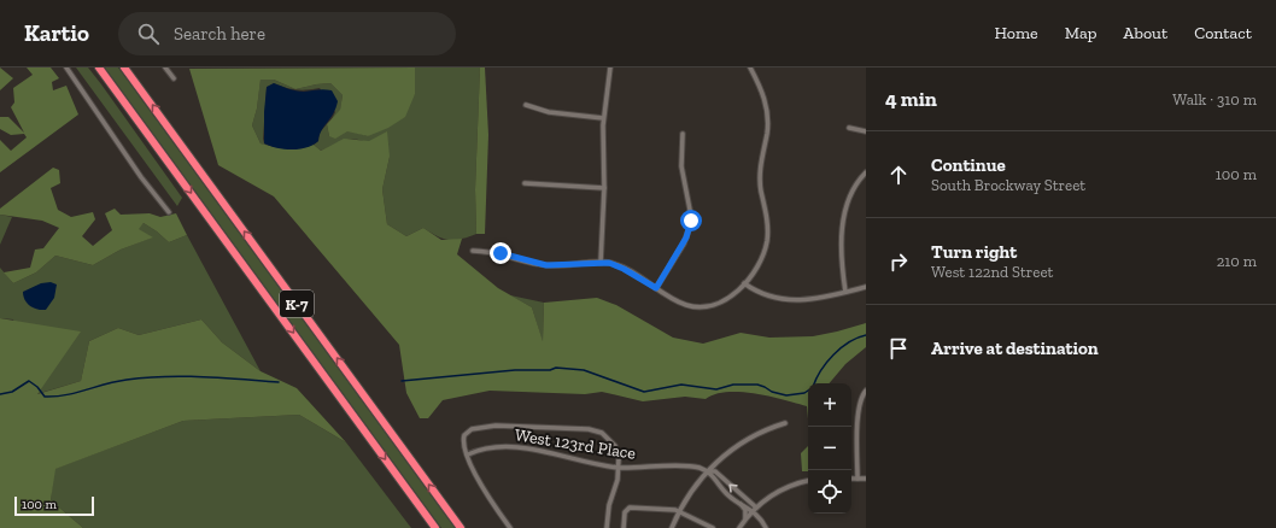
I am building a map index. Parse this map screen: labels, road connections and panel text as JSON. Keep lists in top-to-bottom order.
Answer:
{
  "streets": {
    "highway": ["K-7"],
    "street": ["West 123rd Place"]
  },
  "scale_bar": "100 m",
  "page": {
    "header": "Kartio",
    "search": "Search here",
    "nav": [
      "Home",
      "Map",
      "About",
      "Contact"
    ],
    "heading": ["4 min", "Walk · 310 m"],
    "list": [
      ["Continue", "South Brockway Street", "100 m"],
      ["Turn right", "West 122nd Street", "210 m"],
      "Arrive at destination"
    ],
    "map_buttons": ["+", "−"],
    "scale": "100 m"
  }
}
